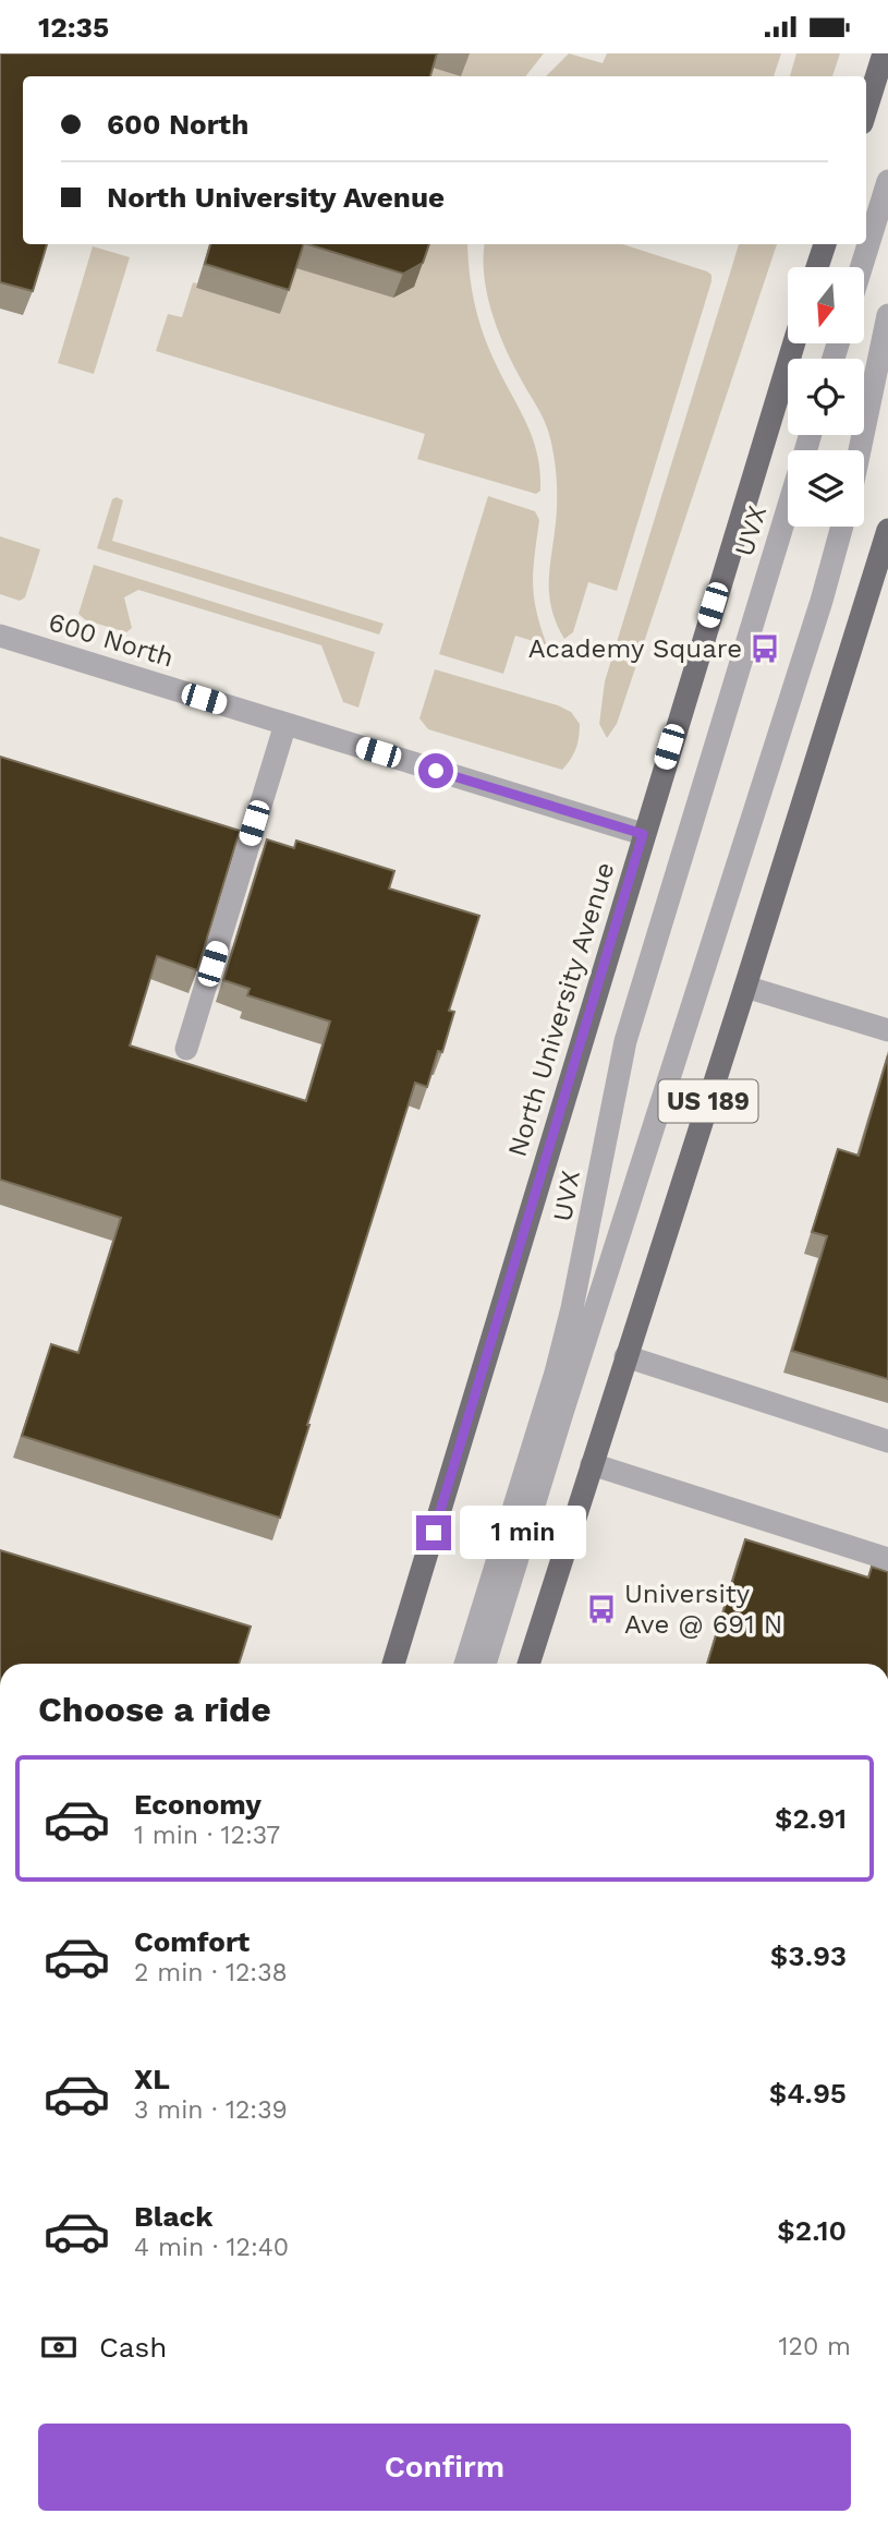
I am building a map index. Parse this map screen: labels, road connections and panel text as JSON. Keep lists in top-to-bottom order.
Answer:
{
  "streets": {
    "highway": ["North University Avenue", "US 189"],
    "street": ["UVX", "600 North"]
  },
  "crossings": [
    ["600 North", "North University Avenue"]
  ],
  "places": {
    "bus stop": ["Academy Square", "University Ave @ 691 N"]
  },
  "north": "bottom",
  "page": {
    "status": "12:35",
    "banner": ["600 North", "North University Avenue"],
    "bubble": "1 min",
    "heading": "Choose a ride",
    "list": [
      {
        "name": "Economy",
        "note": "1 min · 12:37",
        "value": "$2.91"
      },
      {
        "name": "Comfort",
        "note": "2 min · 12:38",
        "value": "$3.93"
      },
      {
        "name": "XL",
        "note": "3 min · 12:39",
        "value": "$4.95"
      },
      {
        "name": "Black",
        "note": "4 min · 12:40",
        "value": "$2.10"
      }
    ],
    "pay": ["Cash", "120 m"],
    "buttons": "Confirm"
  }
}
